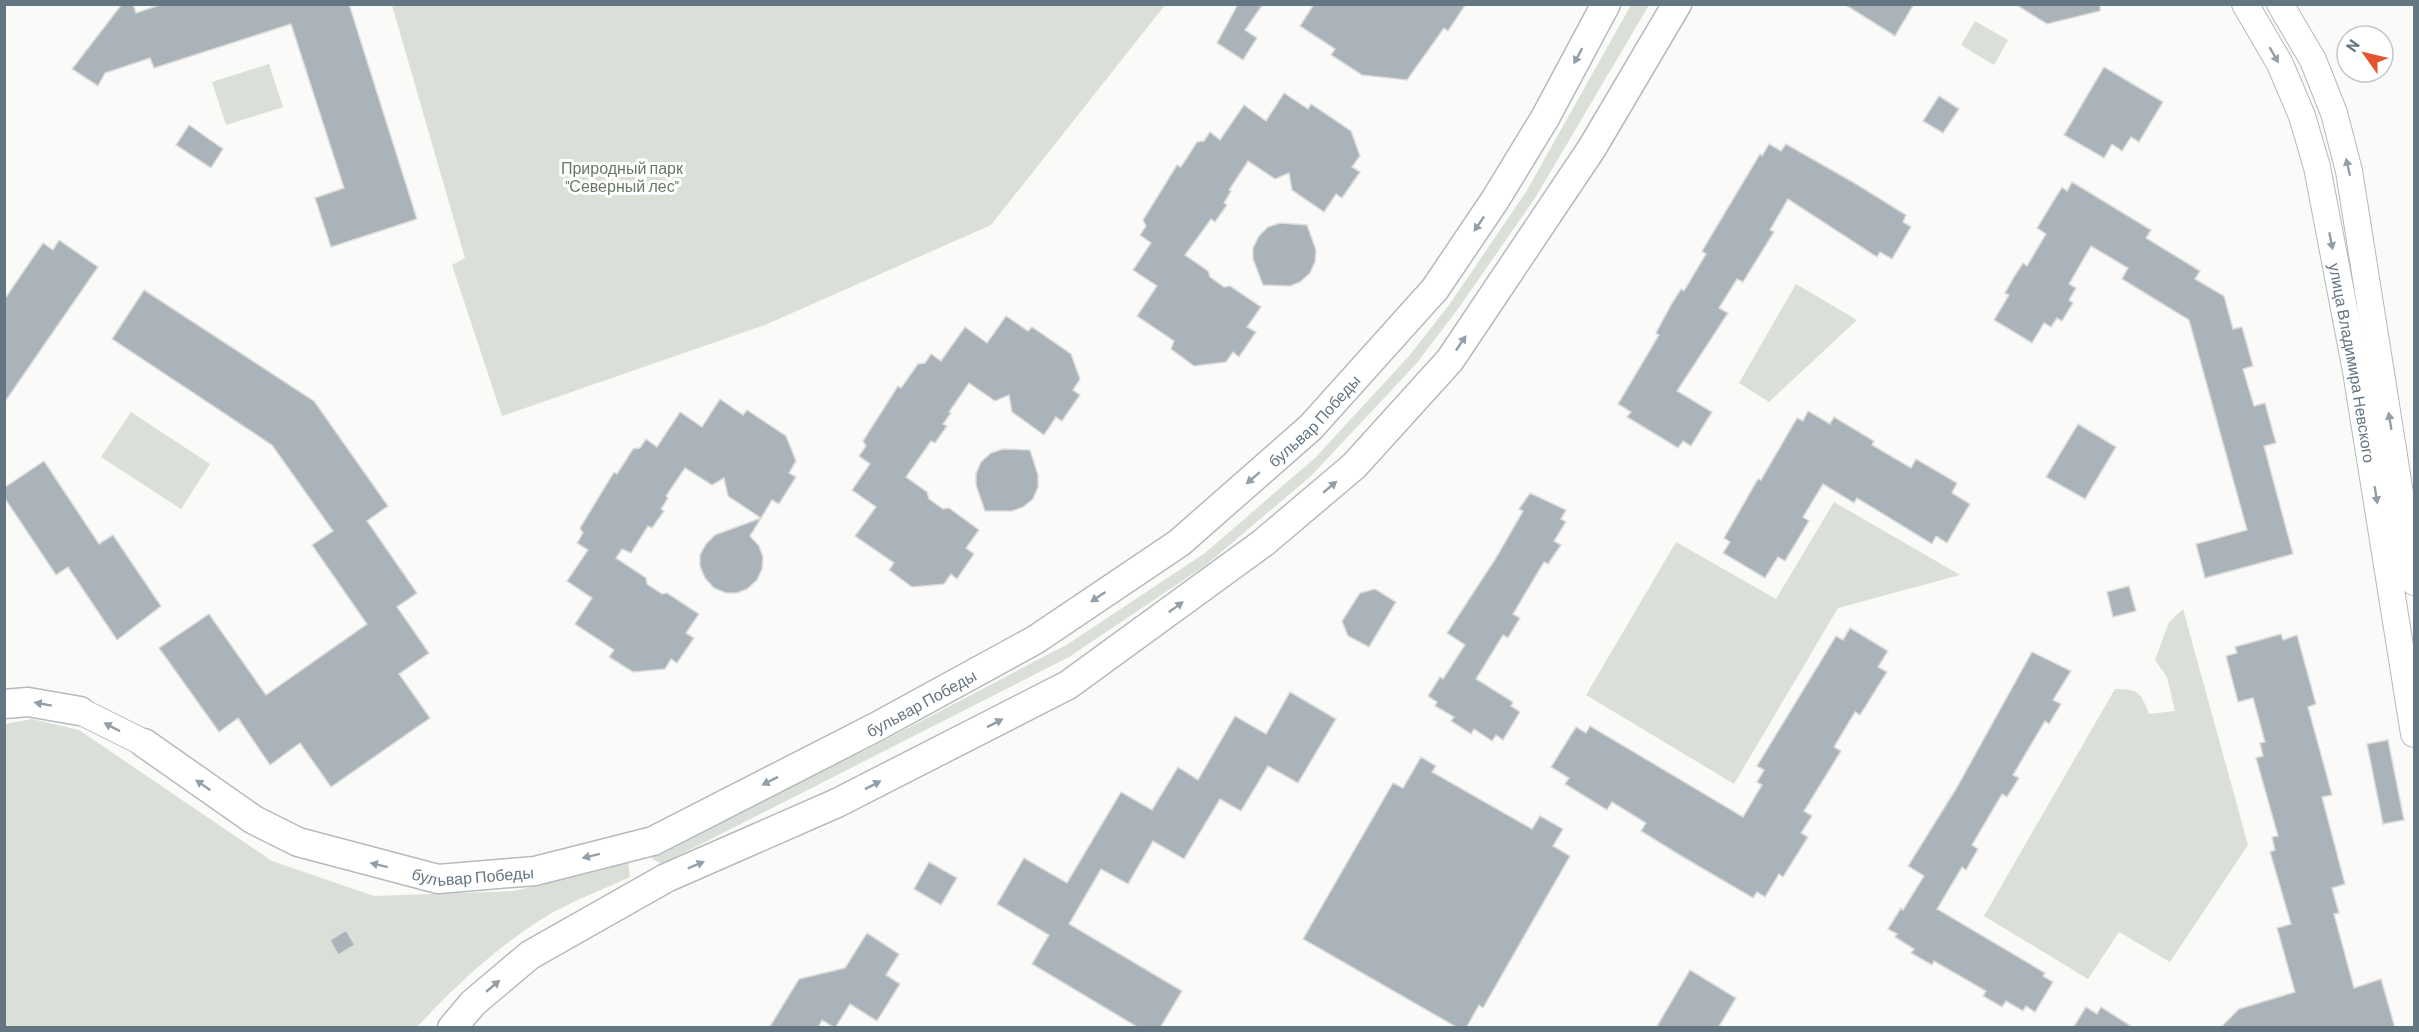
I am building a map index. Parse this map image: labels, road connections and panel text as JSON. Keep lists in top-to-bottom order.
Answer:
{
  "streets": {
    "main road": ["бульвар Победы"],
    "street": ["улица Владимира Невского"]
  },
  "parks": ["Природный парк \"Северный лес\""],
  "north": "top left"
}
